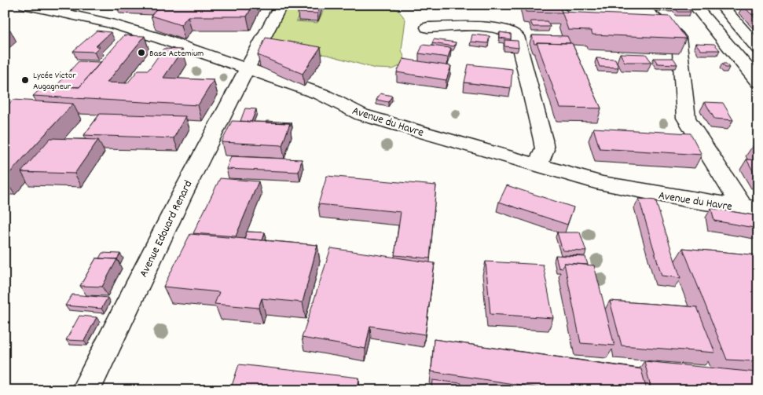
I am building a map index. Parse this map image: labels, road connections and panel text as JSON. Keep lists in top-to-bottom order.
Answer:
{
  "streets": {
    "street": ["Avenue du Havre", "Avenue Edouard Renard"]
  },
  "crossings": [
    ["Avenue du Havre", "Avenue Edouard Renard"]
  ],
  "places": ["Base Actemium", "Lycée Victor Augagneur"]
}
